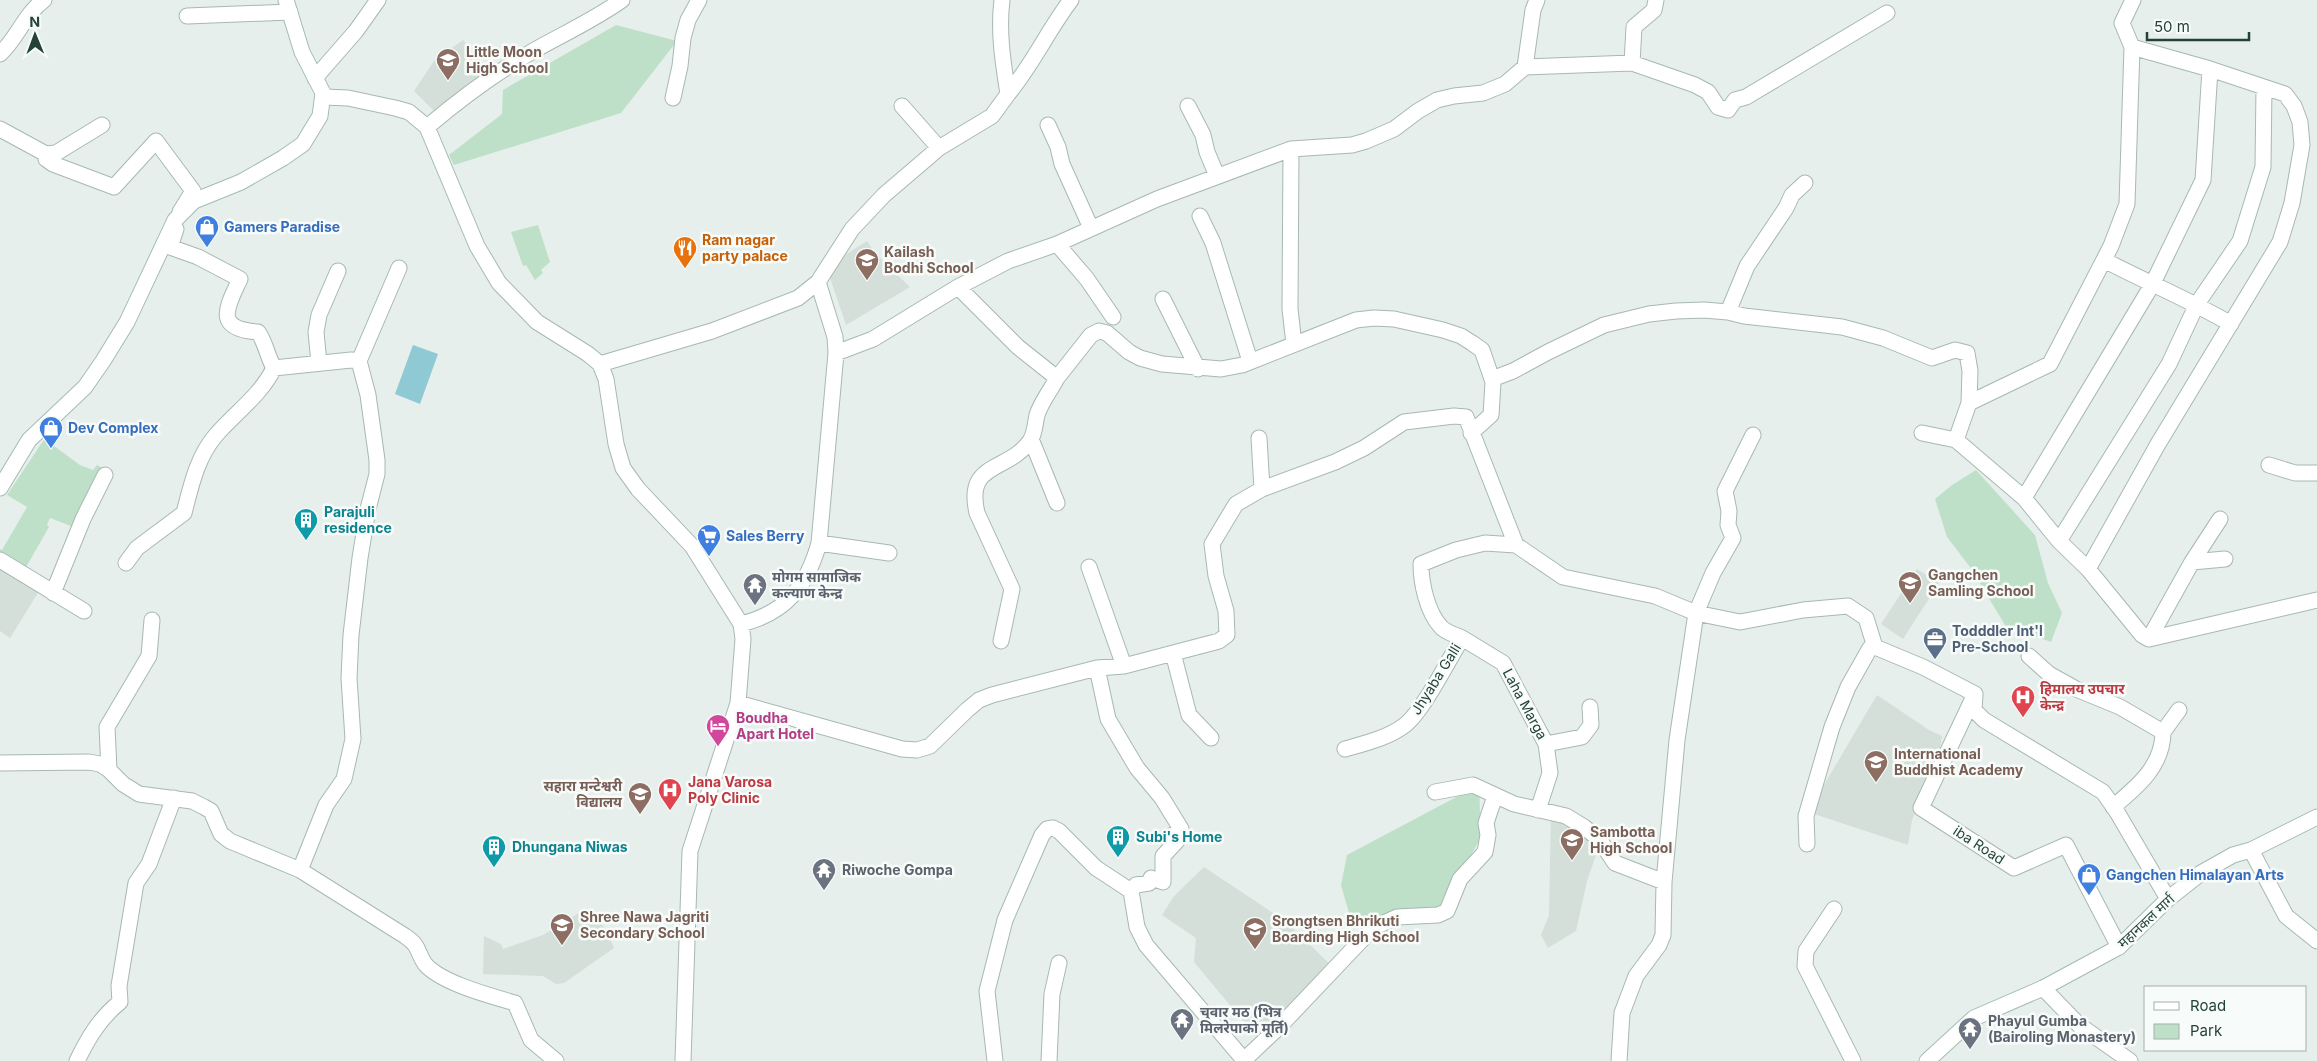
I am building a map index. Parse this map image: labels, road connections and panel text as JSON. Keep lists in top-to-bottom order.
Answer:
{
  "streets": {
    "street": [
      "Jhyaba Galli",
      "Laha Marga",
      "iba Road",
      "महानकल मार्ग"
    ]
  },
  "crossings": [
    ["Jhyaba Galli", "Laha Marga"],
    ["iba Road", "महानकल मार्ग"]
  ],
  "places": {
    "school or university": [
      "Little Moon High School",
      "Kailash Bodhi School",
      "Gangchen Samling School",
      "International Buddhist Academy",
      "सहारा मन्टेश्वरी विद्यालय",
      "Sambotta High School",
      "Shree Nawa Jagriti Secondary School",
      "Srongtsen Bhrikuti Boarding High School"
    ],
    "shop": ["Gamers Paradise", "Dev Complex", "Gangchen Himalayan Arts"],
    "restaurant": ["Ram nagar party palace"],
    "building": ["Parajuli residence", "Subi's Home", "Dhungana Niwas"],
    "supermarket": ["Sales Berry"],
    "temple": [
      "मोगम सामाजिक कल्याण केन्द्र",
      "Riwoche Gompa",
      "चुवार मठ (भित्र मिलरेपाको मूर्ति)",
      "Phayul Gumba (Bairoling Monastery)"
    ],
    "office": ["Todddler Int'l Pre-School"],
    "hospital": ["हिमालय उपचार केन्द्र", "Jana Varosa Poly Clinic"],
    "hotel": ["Boudha Apart Hotel"]
  },
  "legend": ["Road", "Park"],
  "scale_bar": "50 m",
  "north": "top"
}
